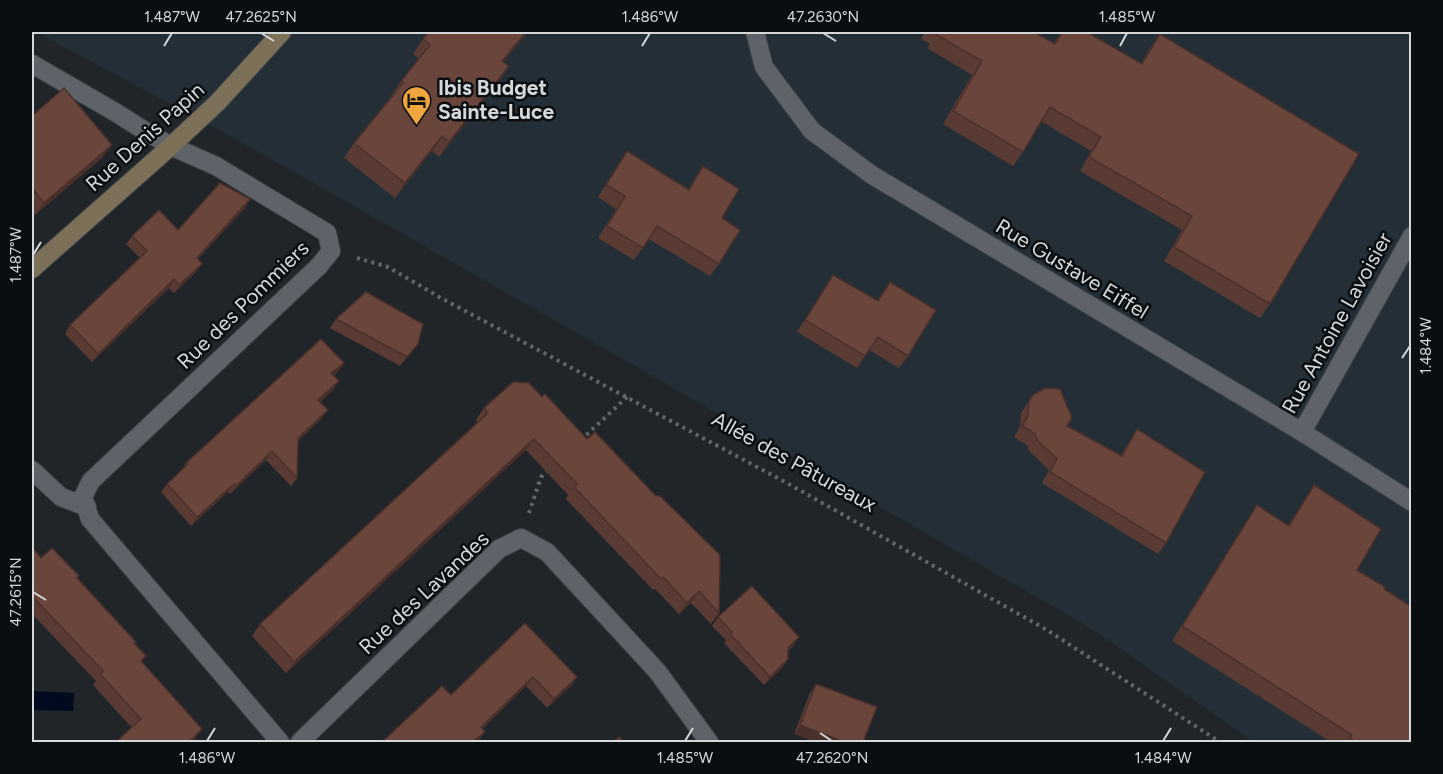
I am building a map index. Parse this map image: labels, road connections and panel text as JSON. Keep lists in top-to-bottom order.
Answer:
{
  "streets": {
    "street": [
      "Rue Denis Papin",
      "Rue Gustave Eiffel",
      "Rue des Pommiers",
      "Rue Antoine Lavoisier",
      "Rue des Lavandes"
    ],
    "path": ["Allée des Pâtureaux"]
  },
  "crossings": [
    ["Rue Denis Papin", "Rue des Pommiers"],
    ["Rue Gustave Eiffel", "Rue Antoine Lavoisier"],
    ["Rue des Pommiers", "Allée des Pâtureaux"]
  ],
  "places": {
    "hotel": ["Ibis Budget Sainte-Luce"]
  },
  "coordinates": [
    "1.487°W",
    "47.2625°N",
    "1.486°W",
    "47.2630°N",
    "1.485°W",
    "1.484°W",
    "47.2615°N",
    "47.2620°N"
  ]
}
